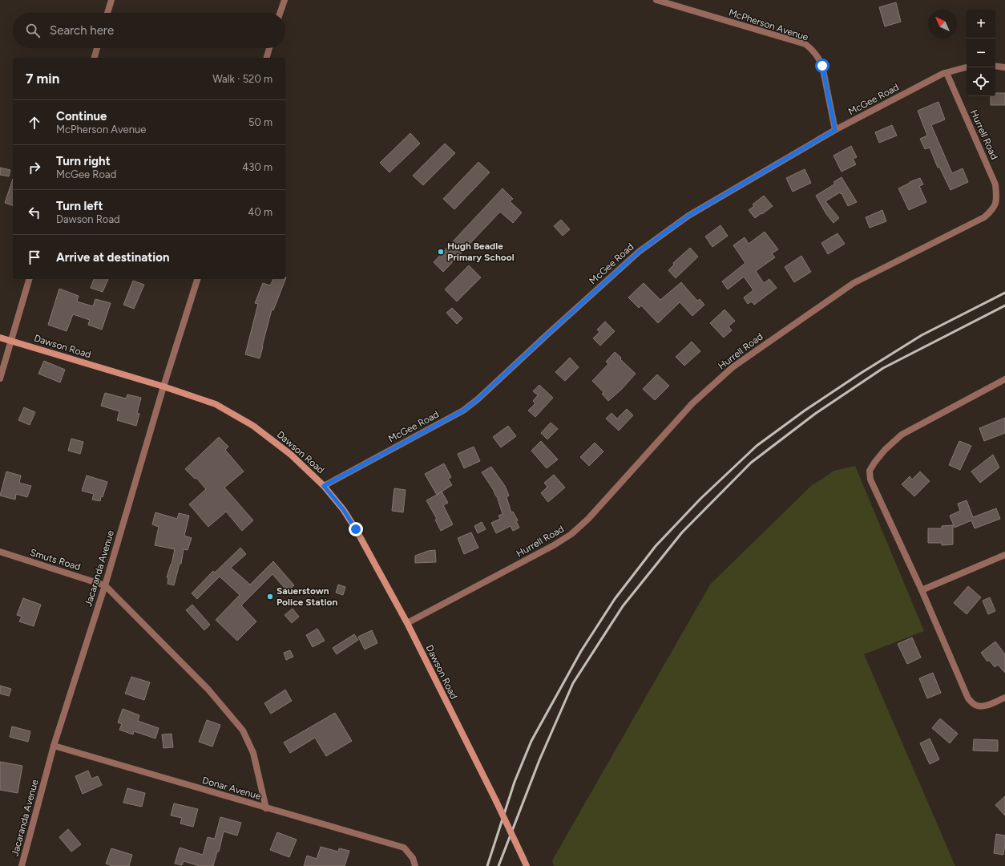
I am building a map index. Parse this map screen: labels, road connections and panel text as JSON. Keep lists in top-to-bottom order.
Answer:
{
  "streets": {
    "street": [
      "McPherson Avenue",
      "McGee Road",
      "Hurrell Road",
      "Dawson Road",
      "Smuts Road",
      "Jacaranda Avenue",
      "Donar Avenue"
    ]
  },
  "crossings": [
    ["McPherson Avenue", "McGee Road"],
    ["McGee Road", "Hurrell Road"],
    ["McGee Road", "Dawson Road"],
    ["Hurrell Road", "Dawson Road"],
    ["Dawson Road", "Jacaranda Avenue"],
    ["Smuts Road", "Jacaranda Avenue"],
    ["Jacaranda Avenue", "Donar Avenue"]
  ],
  "places": ["Hugh Beadle Primary School", "Sauerstown Police Station"],
  "north": "top left",
  "page": {
    "map_buttons": ["+", "−"],
    "search": "Search here",
    "heading": ["7 min", "Walk · 520 m"],
    "list": [
      ["Continue", "McPherson Avenue", "50 m"],
      ["Turn right", "McGee Road", "430 m"],
      ["Turn left", "Dawson Road", "40 m"],
      "Arrive at destination"
    ]
  }
}
